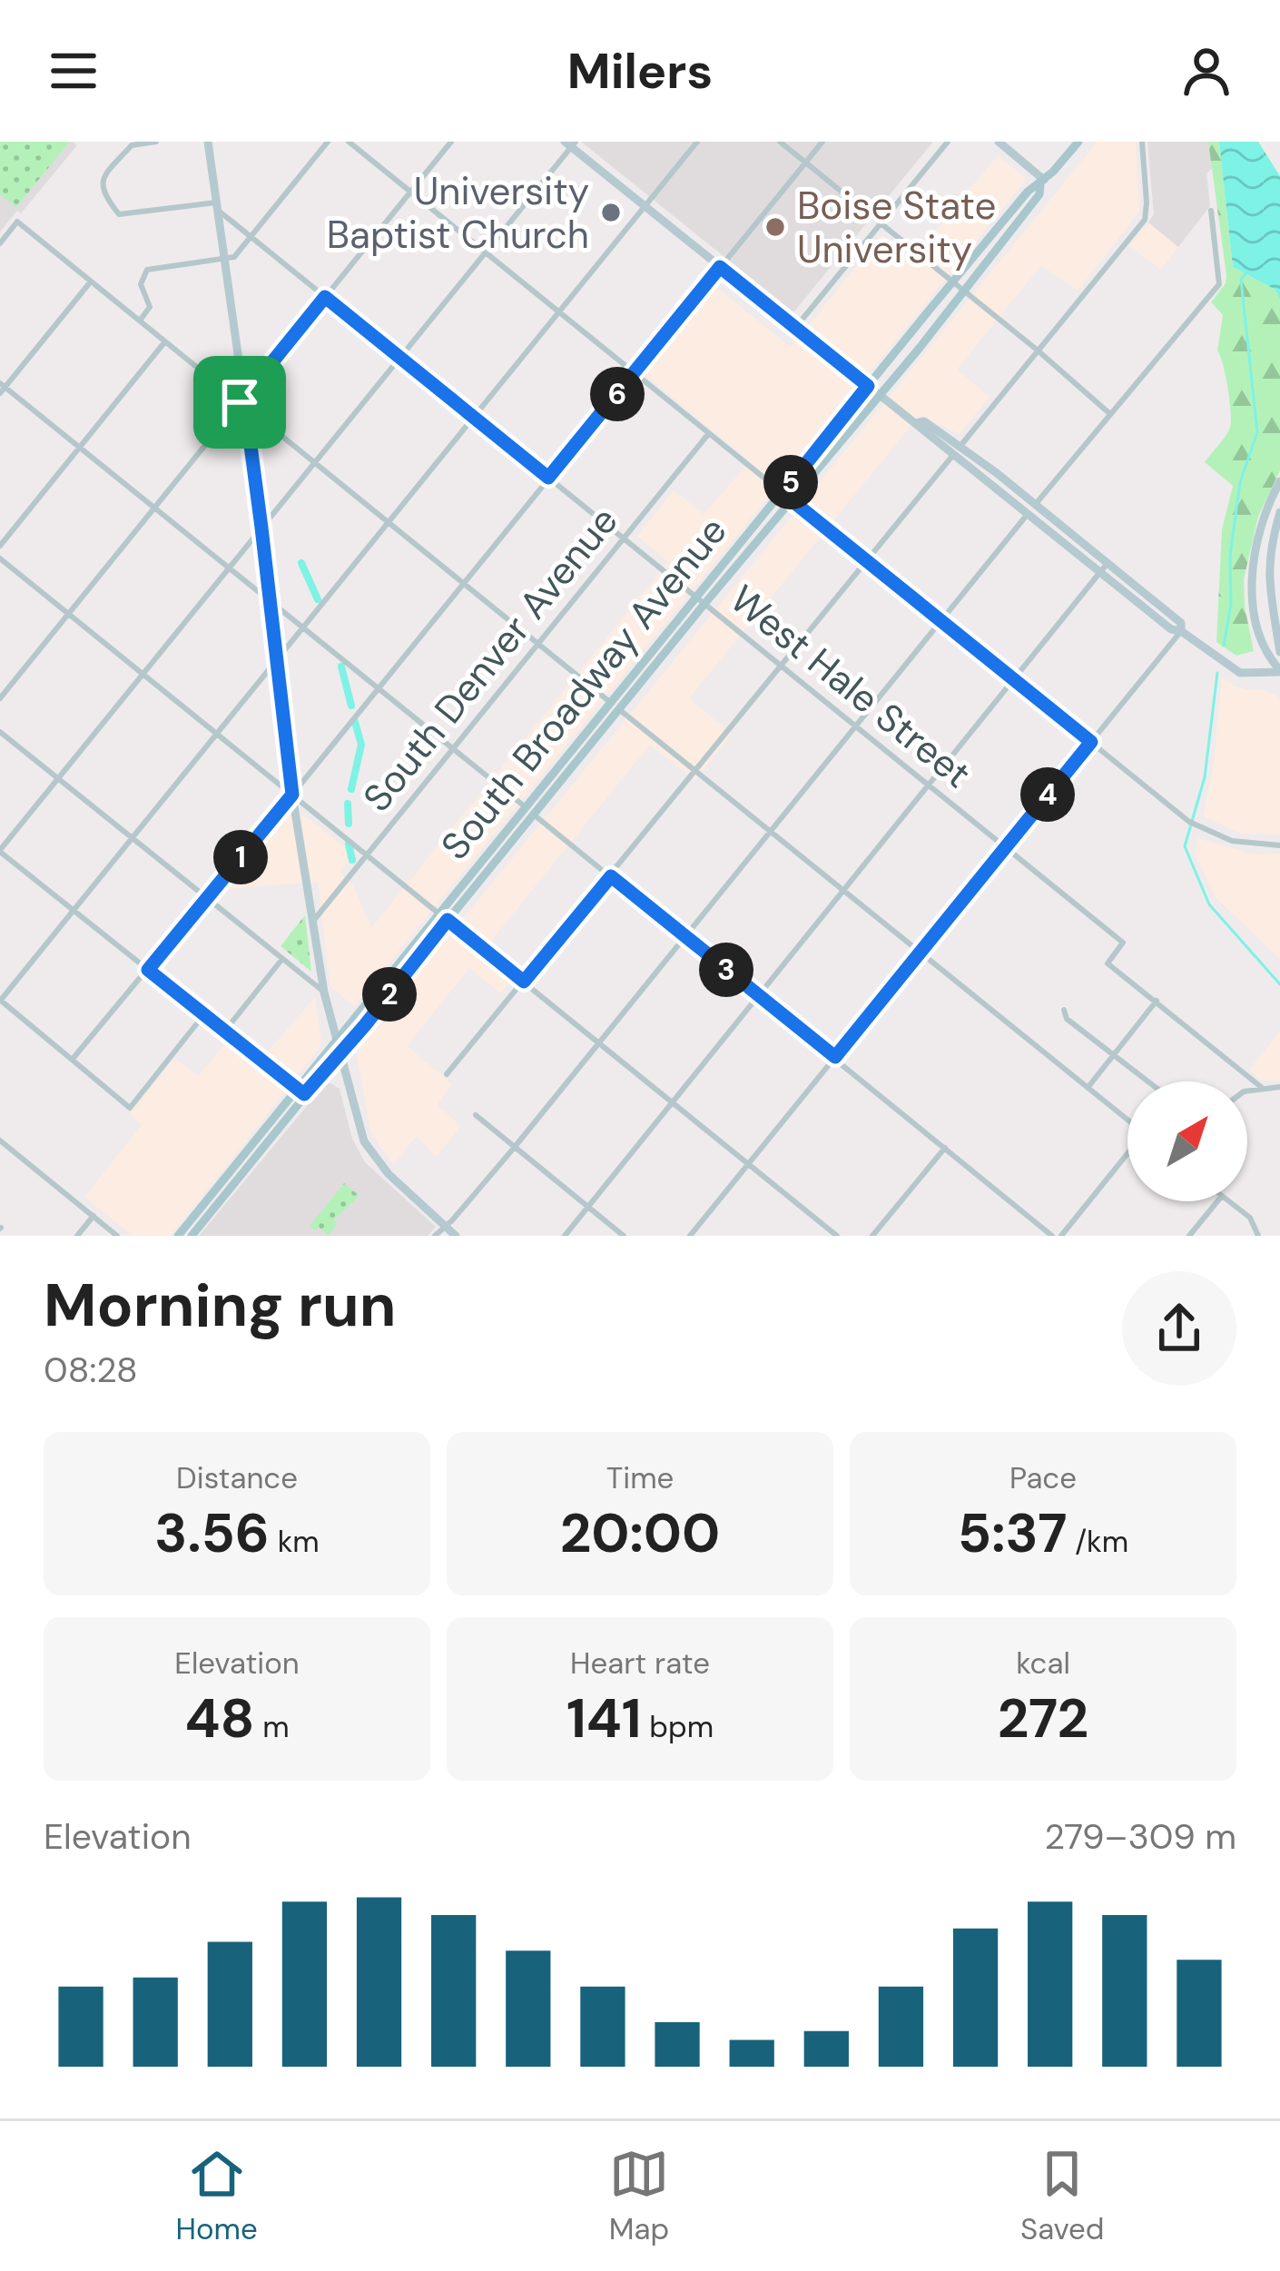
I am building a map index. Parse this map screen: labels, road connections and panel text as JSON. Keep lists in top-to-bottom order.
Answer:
{
  "streets": {
    "main road": ["South Broadway Avenue"],
    "street": ["South Denver Avenue", "West Hale Street"]
  },
  "crossings": [
    ["South Denver Avenue", "West Hale Street"],
    ["West Hale Street", "South Broadway Avenue"]
  ],
  "places": ["University Baptist Church", "Boise State University"],
  "north": "top right",
  "page": {
    "header": "Milers",
    "pins": [
      "6",
      "5",
      "4",
      "1",
      "3",
      "2"
    ],
    "heading": ["Morning run", "08:28"],
    "stats": [
      ["Distance", "3.56 km"],
      ["Time", "20:00"],
      ["Pace", "5:37 /km"],
      ["Elevation", "48 m"],
      ["Heart rate", "141 bpm"],
      ["kcal", "272"]
    ],
    "chart": ["Elevation", "279–309 m"],
    "tabs": ["Home", "Map", "Saved"]
  }
}
